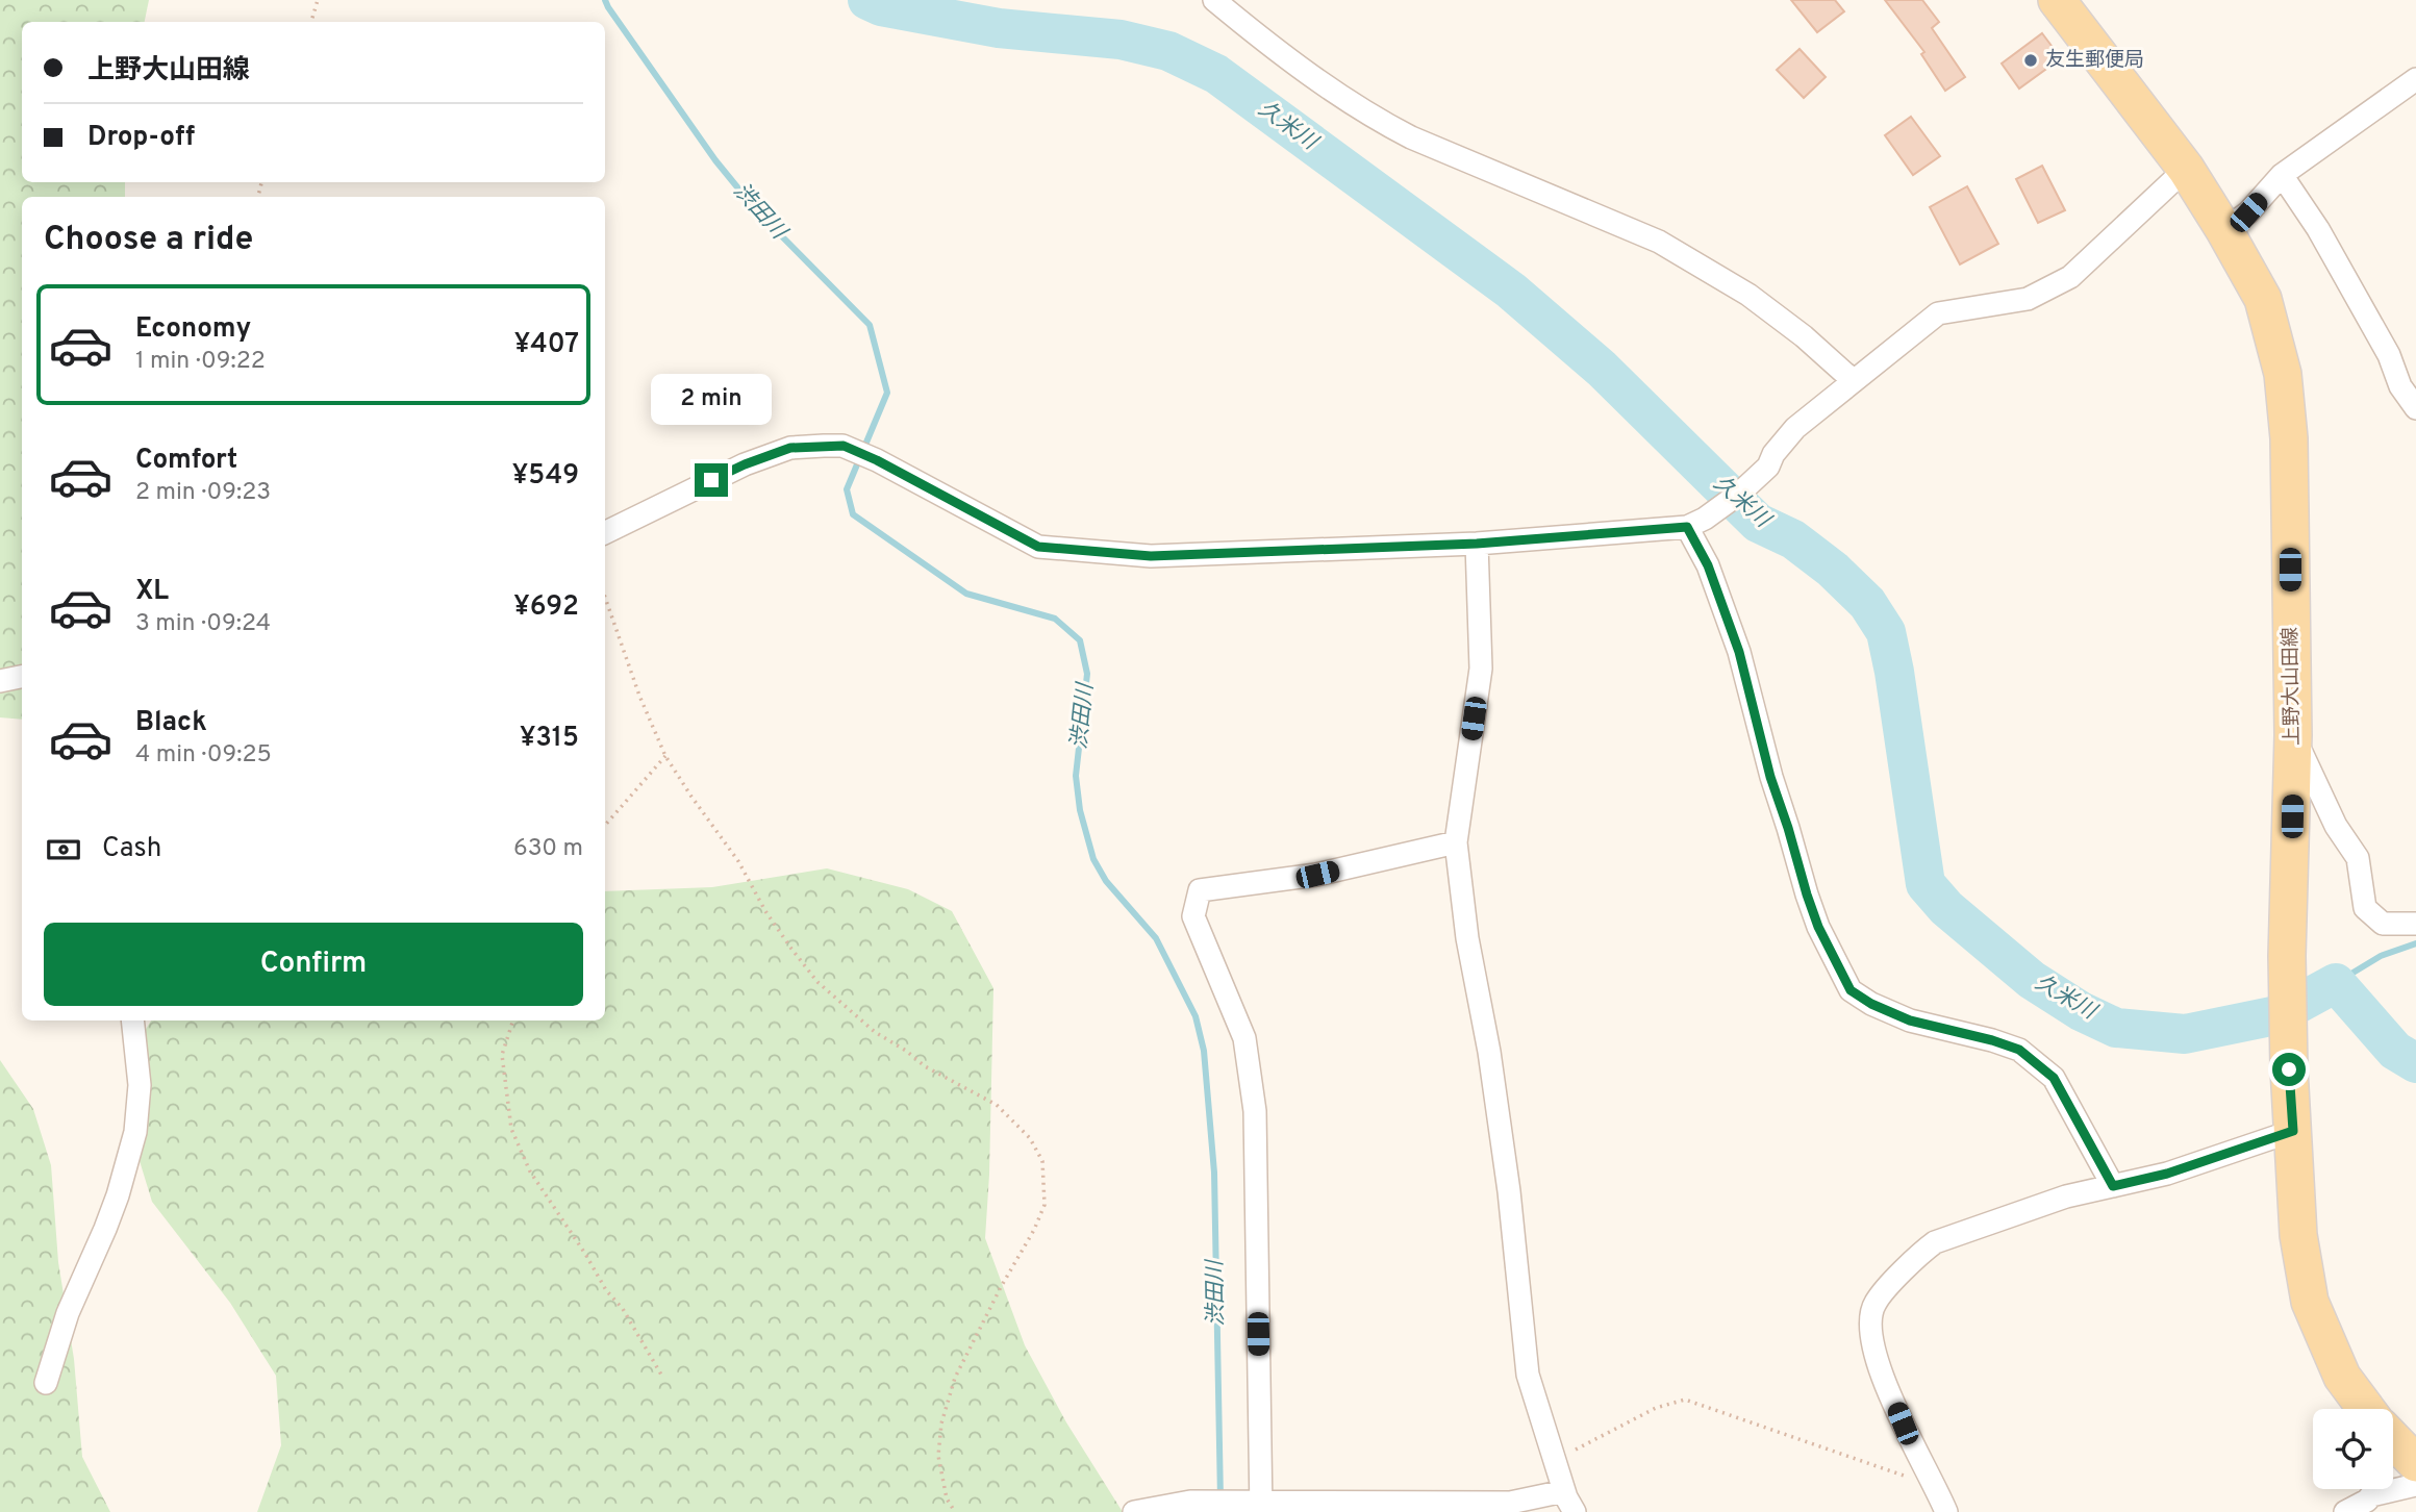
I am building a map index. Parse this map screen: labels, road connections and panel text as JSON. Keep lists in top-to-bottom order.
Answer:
{
  "streets": {
    "main road": ["上野大山田線"]
  },
  "water": ["久米川", "渋田川"],
  "places": ["友生郵便局"],
  "page": {
    "banner": ["上野大山田線", "Drop-off"],
    "heading": "Choose a ride",
    "list": [
      {
        "name": "Economy",
        "note": "1 min · 09:22",
        "value": "¥407"
      },
      {
        "name": "Comfort",
        "note": "2 min · 09:23",
        "value": "¥549"
      },
      {
        "name": "XL",
        "note": "3 min · 09:24",
        "value": "¥692"
      },
      {
        "name": "Black",
        "note": "4 min · 09:25",
        "value": "¥315"
      }
    ],
    "bubble": "2 min",
    "pay": ["Cash", "630 m"],
    "buttons": "Confirm"
  }
}
